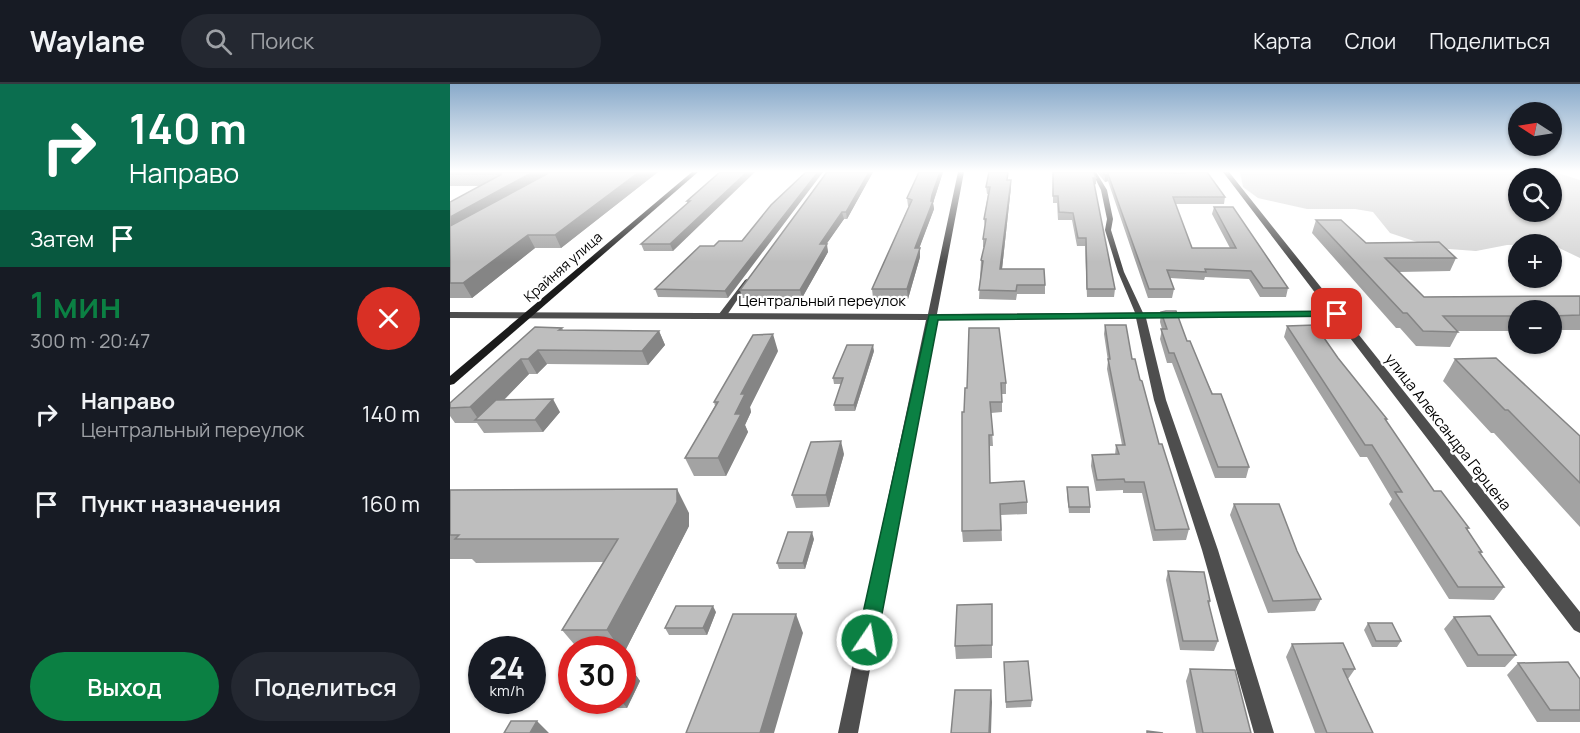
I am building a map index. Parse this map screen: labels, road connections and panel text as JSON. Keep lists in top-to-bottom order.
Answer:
{
  "streets": {
    "main road": ["Крайняя улица"],
    "street": ["Центральный переулок", "улица Александра Герцена"]
  },
  "crossings": [
    ["Крайняя улица", "Центральный переулок"],
    ["Центральный переулок", "улица Александра Герцена"]
  ],
  "north": "left",
  "page": {
    "header": "Waylane",
    "search": "Поиск",
    "nav": ["Карта", "Слои", "Поделиться"],
    "turn": ["140 m", "Направо"],
    "map_buttons": ["+", "−"],
    "then": "Затем",
    "heading": ["1 мин", "300 m · 20:47"],
    "list": [
      {
        "name": "Направо",
        "note": "Центральный переулок",
        "value": "140 m"
      },
      {
        "name": "Пункт назначения",
        "value": "160 m"
      }
    ],
    "speed": "24 km/h",
    "limit": "30",
    "buttons": ["Выход", "Поделиться"]
  }
}
